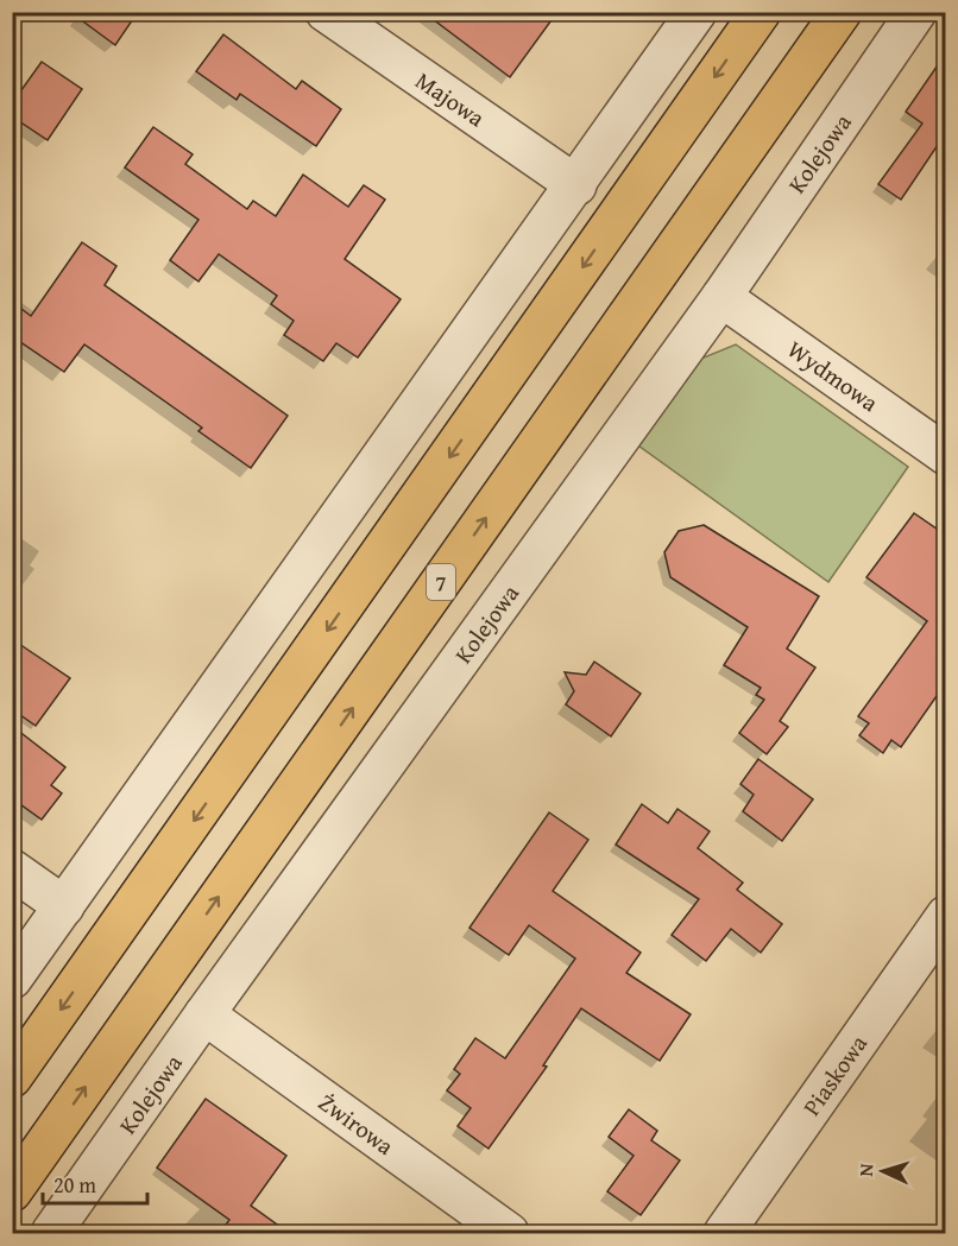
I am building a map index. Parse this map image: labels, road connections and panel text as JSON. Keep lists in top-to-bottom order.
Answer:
{
  "streets": {
    "highway": ["7"],
    "street": [
      "Majowa",
      "Kolejowa",
      "Wydmowa",
      "Piaskowa",
      "Żwirowa"
    ]
  },
  "crossings": [
    ["Kolejowa", "Wydmowa"],
    ["Kolejowa", "Żwirowa"]
  ],
  "scale_bar": "20 m",
  "north": "left"
}
